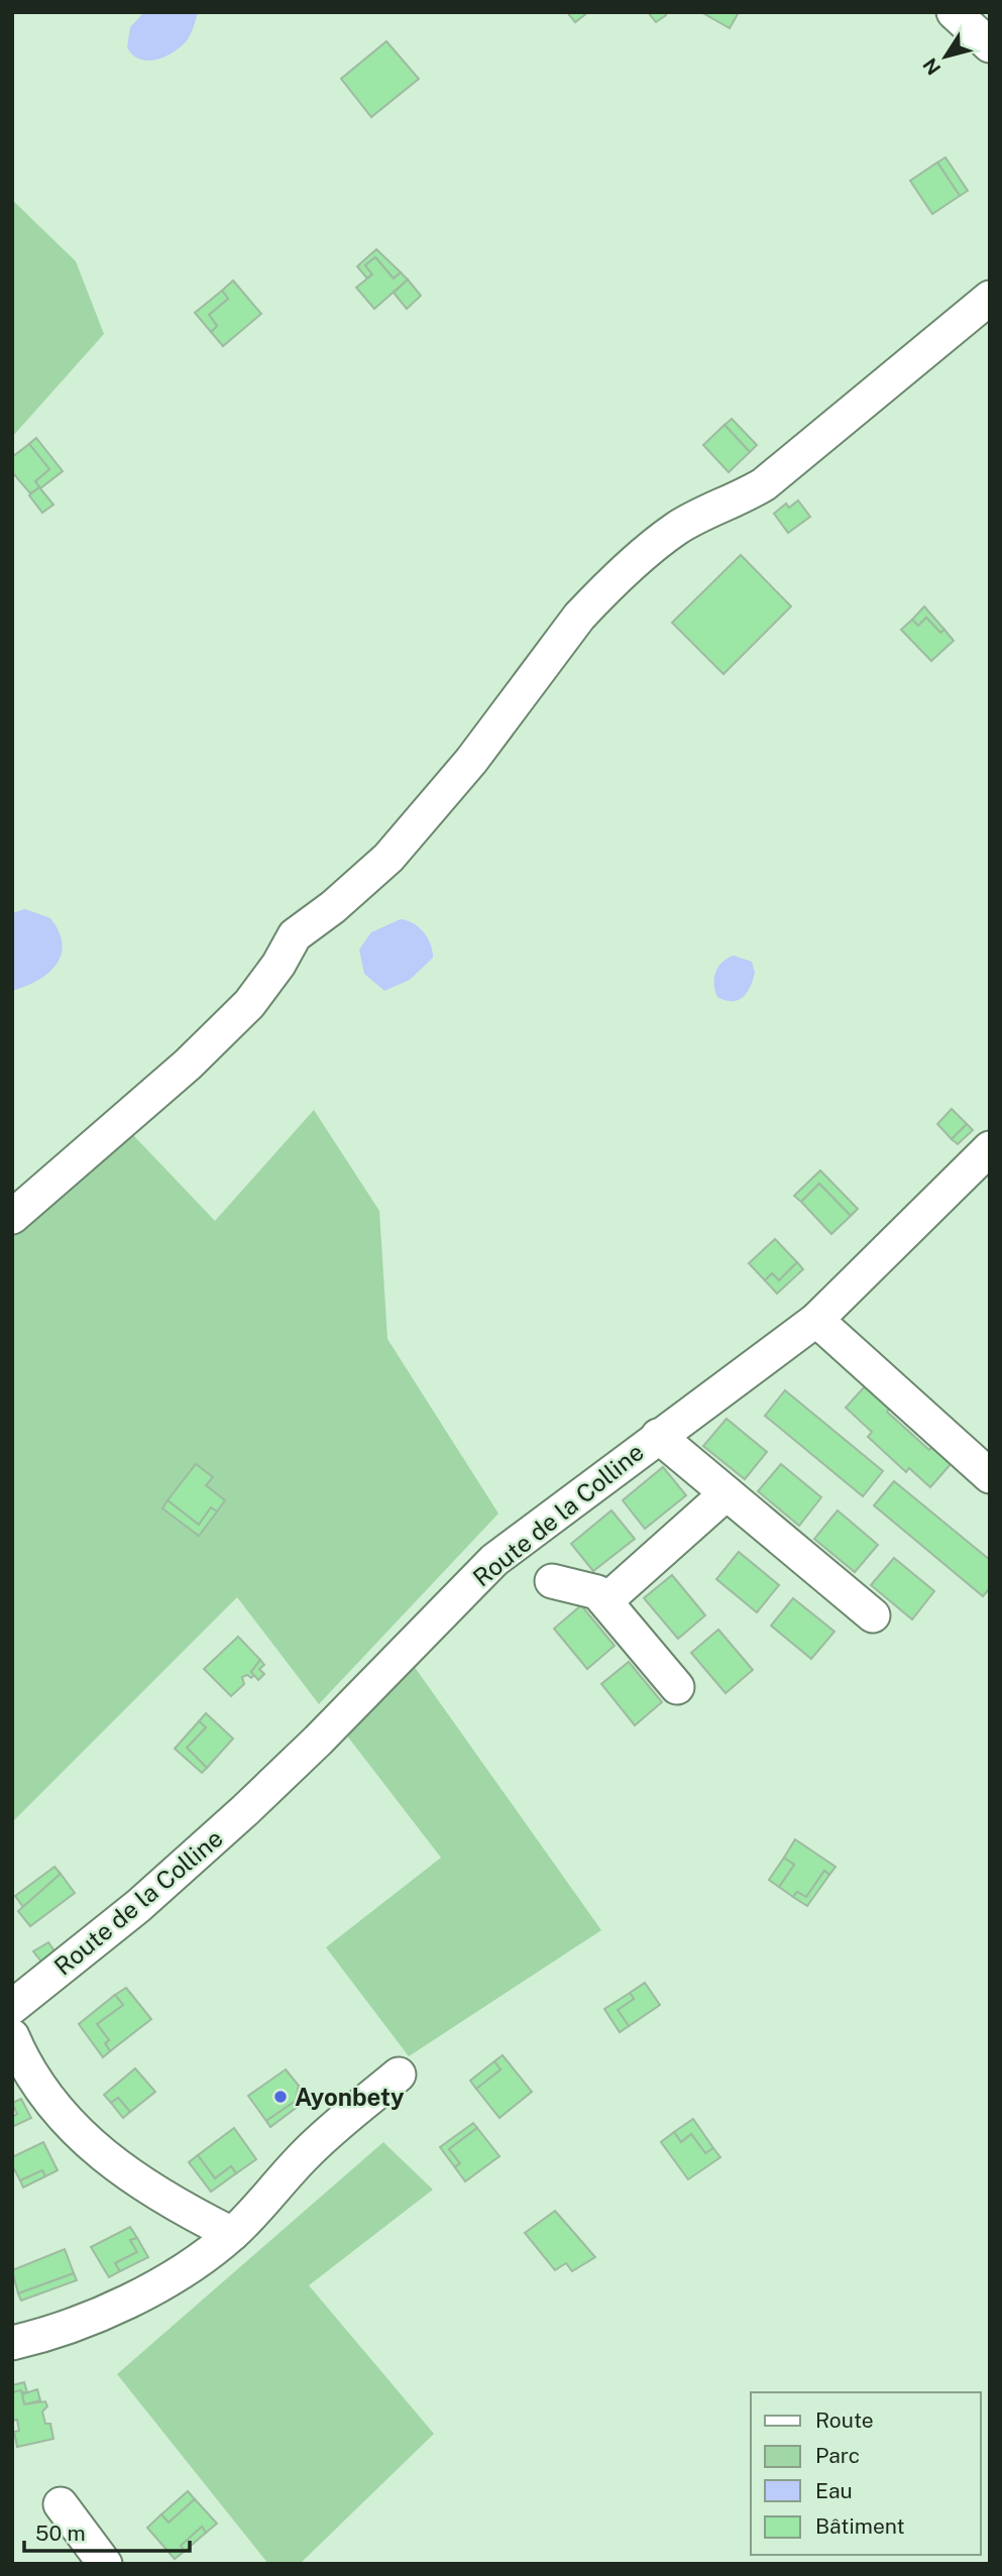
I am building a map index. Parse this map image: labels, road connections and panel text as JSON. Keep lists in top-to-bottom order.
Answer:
{
  "streets": {
    "street": ["Route de la Colline"]
  },
  "places": ["Ayonbety"],
  "legend": [
    "Route",
    "Parc",
    "Eau",
    "Bâtiment"
  ],
  "scale_bar": "50 m",
  "north": "bottom left"
}
